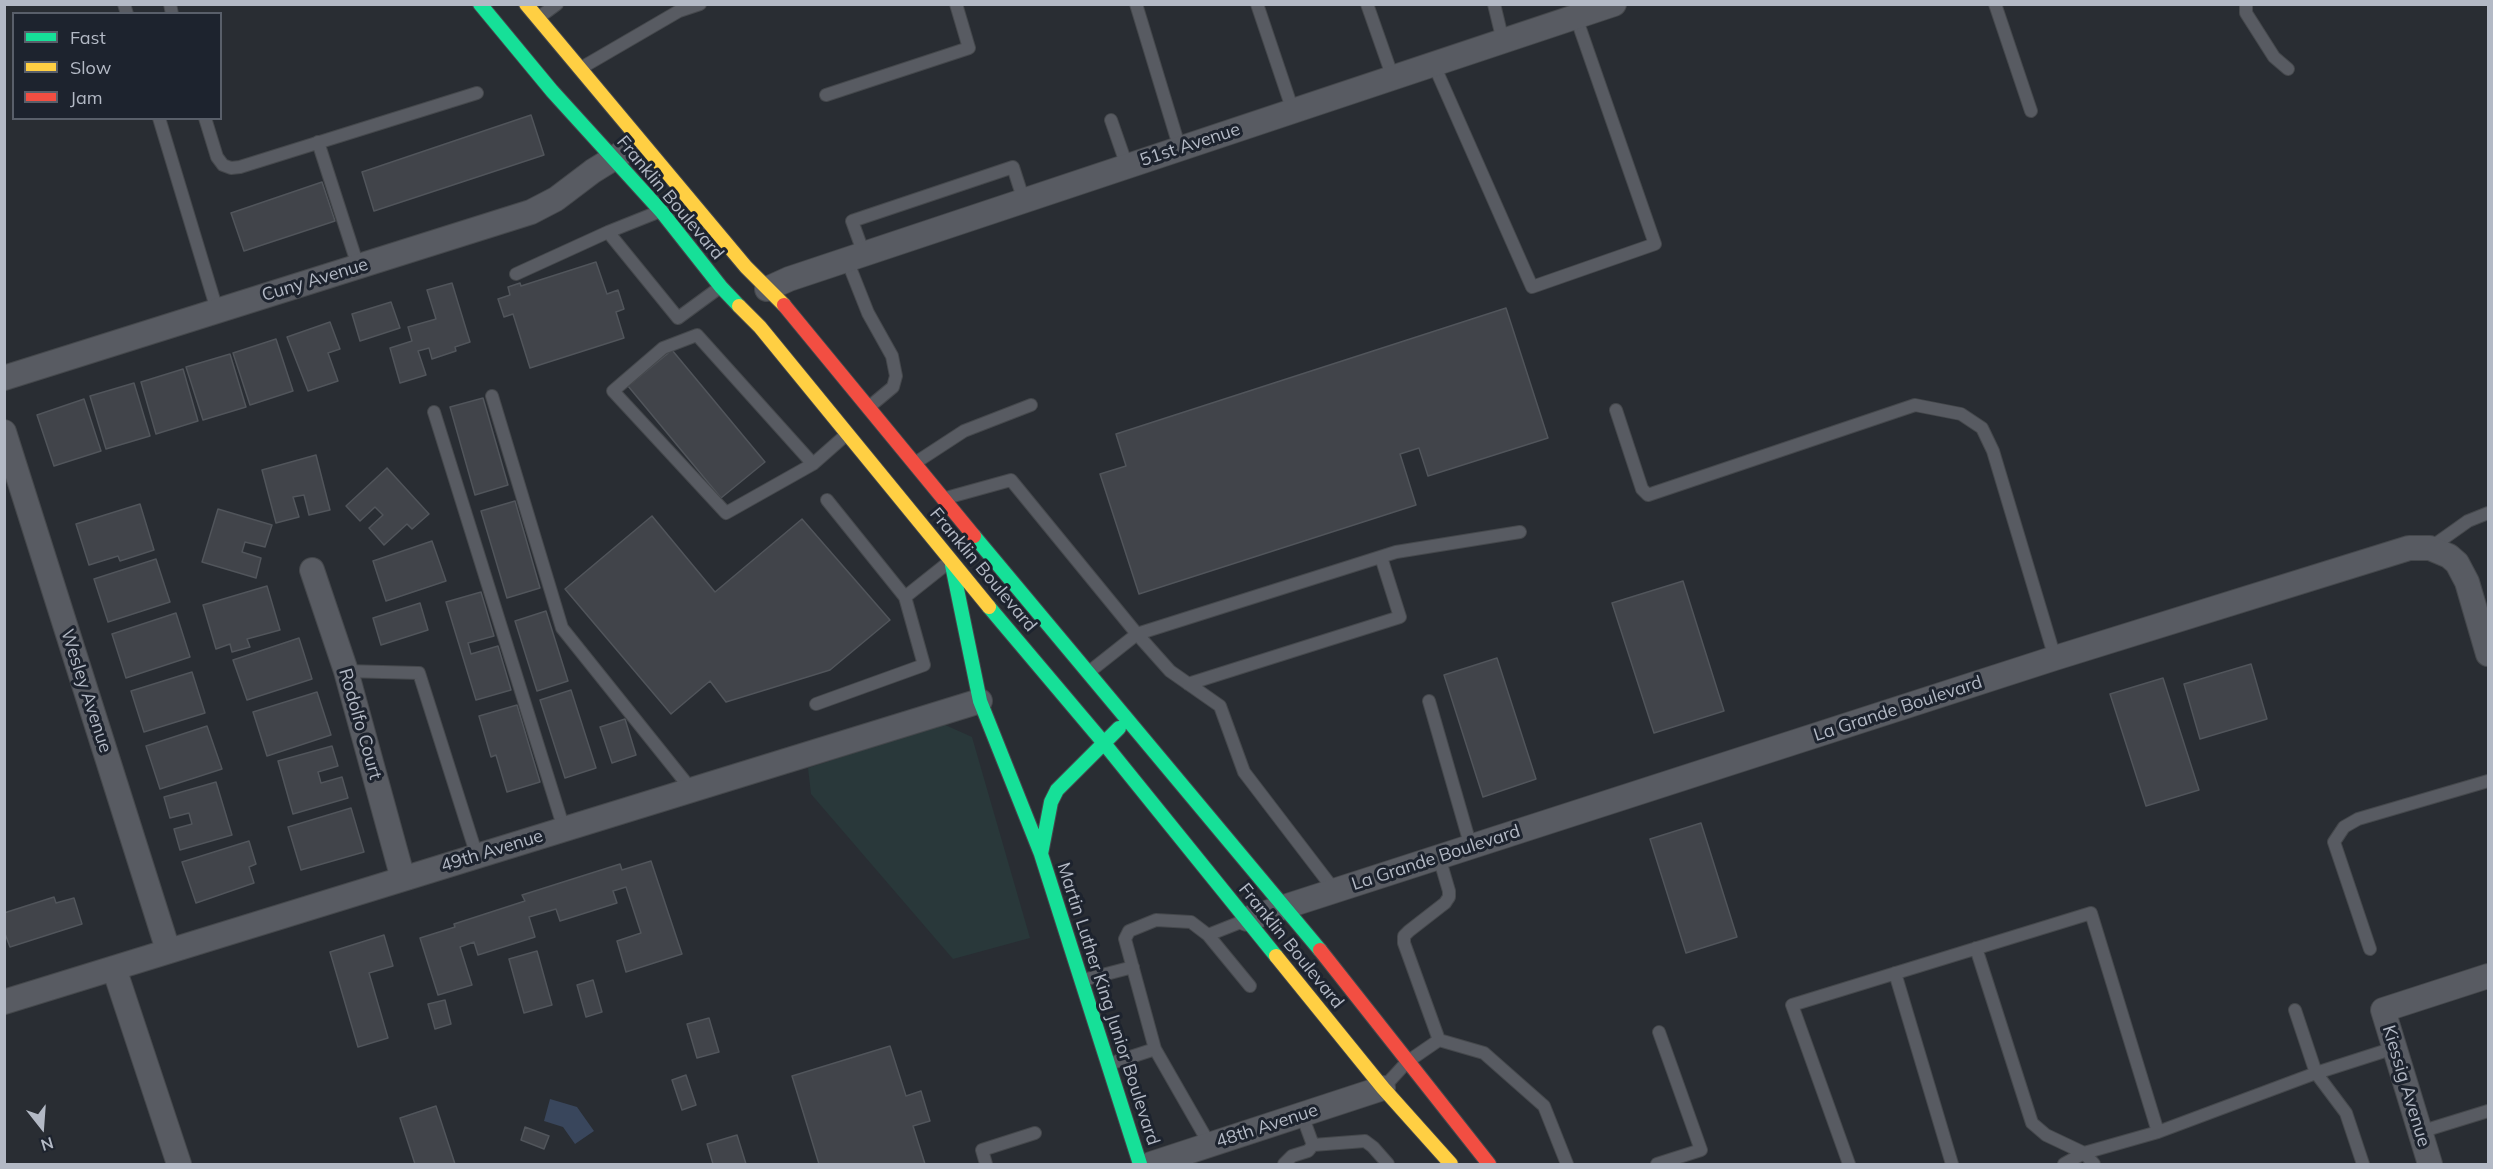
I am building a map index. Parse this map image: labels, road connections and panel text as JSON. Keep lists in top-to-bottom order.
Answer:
{
  "streets": {
    "main road": ["Franklin Boulevard", "Martin Luther King Junior Boulevard"],
    "street": [
      "51st Avenue",
      "Cuny Avenue",
      "Wesley Avenue",
      "La Grande Boulevard",
      "Rodolfo Court",
      "49th Avenue",
      "Kiessig Avenue",
      "48th Avenue"
    ]
  },
  "crossings": [
    ["51st Avenue", "Franklin Boulevard"],
    ["Franklin Boulevard", "Cuny Avenue"],
    ["Franklin Boulevard", "La Grande Boulevard"],
    ["Franklin Boulevard", "Martin Luther King Junior Boulevard"],
    ["Franklin Boulevard", "48th Avenue"],
    ["Wesley Avenue", "49th Avenue"],
    ["Rodolfo Court", "49th Avenue"],
    ["49th Avenue", "Martin Luther King Junior Boulevard"]
  ],
  "legend": ["Fast", "Slow", "Jam"],
  "north": "bottom"
}
